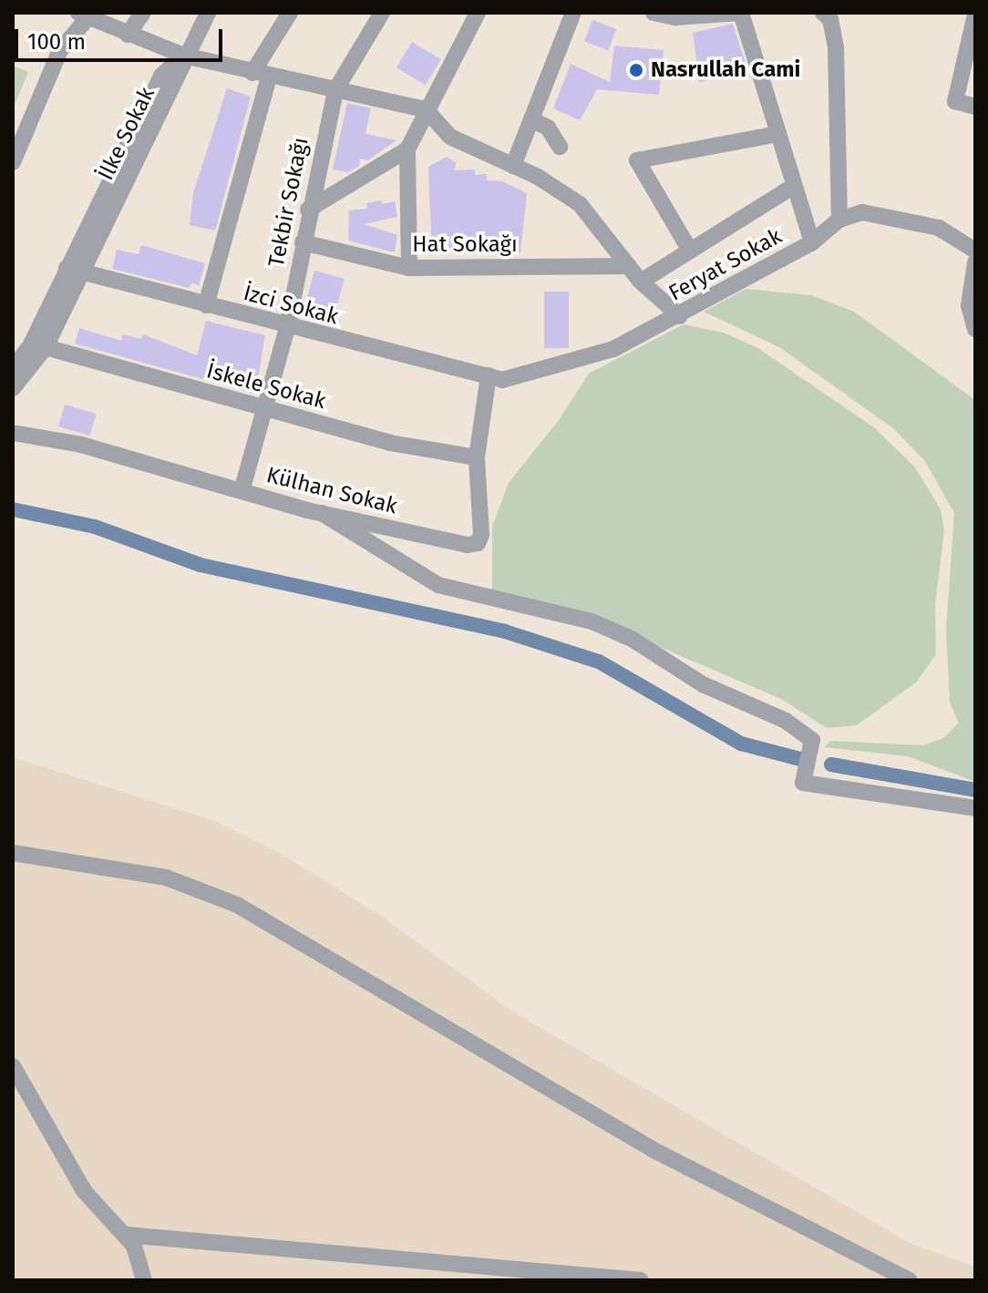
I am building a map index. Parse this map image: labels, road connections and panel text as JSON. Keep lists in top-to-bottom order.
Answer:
{
  "streets": {
    "street": [
      "İlke Sokak",
      "Tekbir Sokağı",
      "Hat Sokağı",
      "Feryat Sokak",
      "İzci Sokak",
      "İskele Sokak",
      "Külhan Sokak"
    ]
  },
  "crossings": [
    ["İlke Sokak", "İzci Sokak"],
    ["İlke Sokak", "İskele Sokak"],
    ["Tekbir Sokağı", "Hat Sokağı"],
    ["Tekbir Sokağı", "İzci Sokak"],
    ["Tekbir Sokağı", "İskele Sokak"],
    ["Tekbir Sokağı", "Külhan Sokak"],
    ["Feryat Sokak", "İzci Sokak"],
    ["Feryat Sokak", "Külhan Sokak"],
    ["İzci Sokak", "Külhan Sokak"],
    ["İskele Sokak", "Külhan Sokak"]
  ],
  "places": ["Nasrullah Cami"],
  "scale_bar": "100 m"
}
